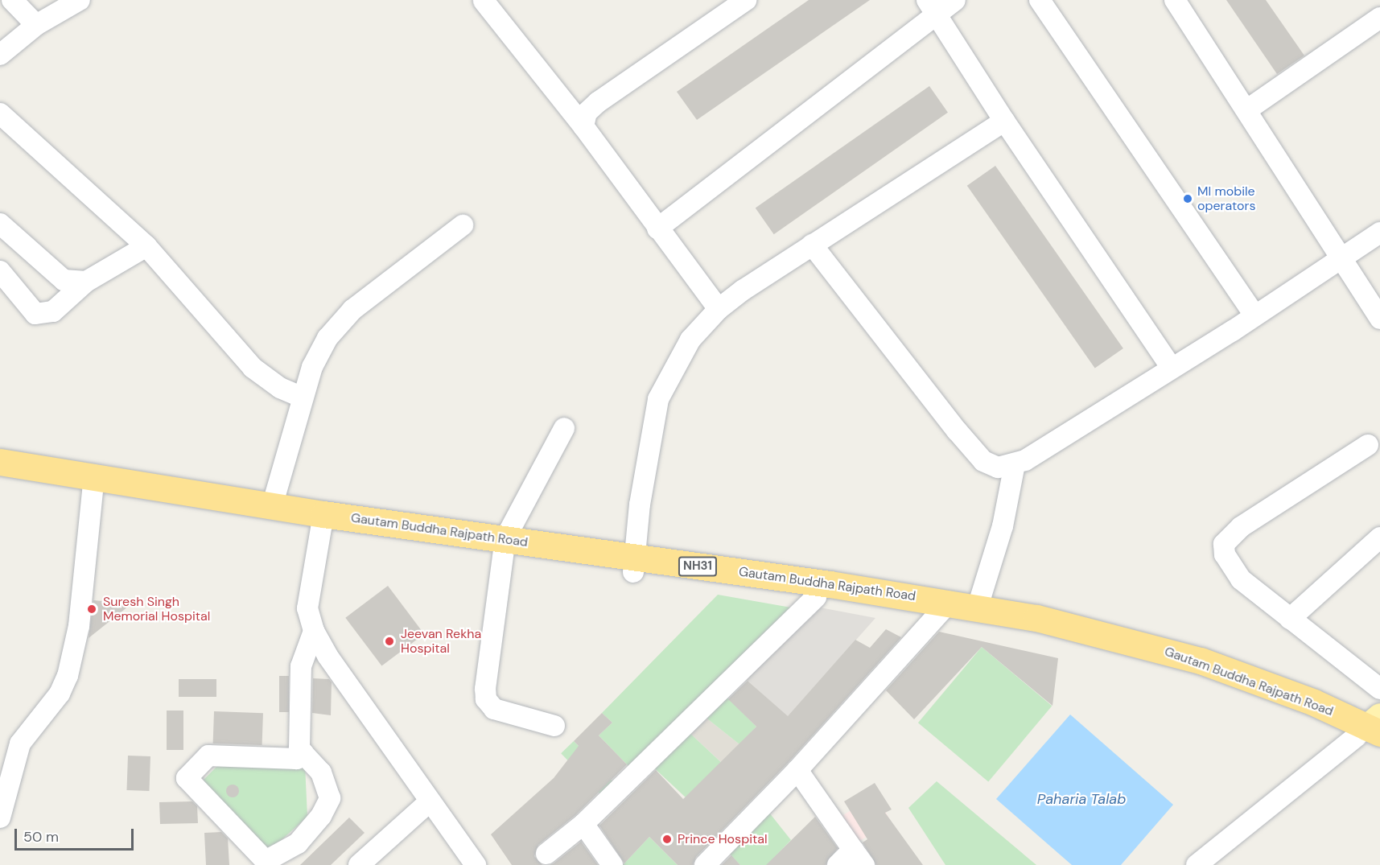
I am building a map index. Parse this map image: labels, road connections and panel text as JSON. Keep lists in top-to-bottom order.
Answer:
{
  "streets": {
    "highway": ["Gautam Buddha Rajpath Road", "NH31"]
  },
  "crossings": [
    ["Gautam Buddha Rajpath Road", "NH31"]
  ],
  "water": ["Paharia Talab"],
  "places": [
    "MI mobile operators",
    "Suresh Singh Memorial Hospital",
    "Jeevan Rekha Hospital",
    "Prince Hospital"
  ],
  "scale_bar": "50 m"
}
